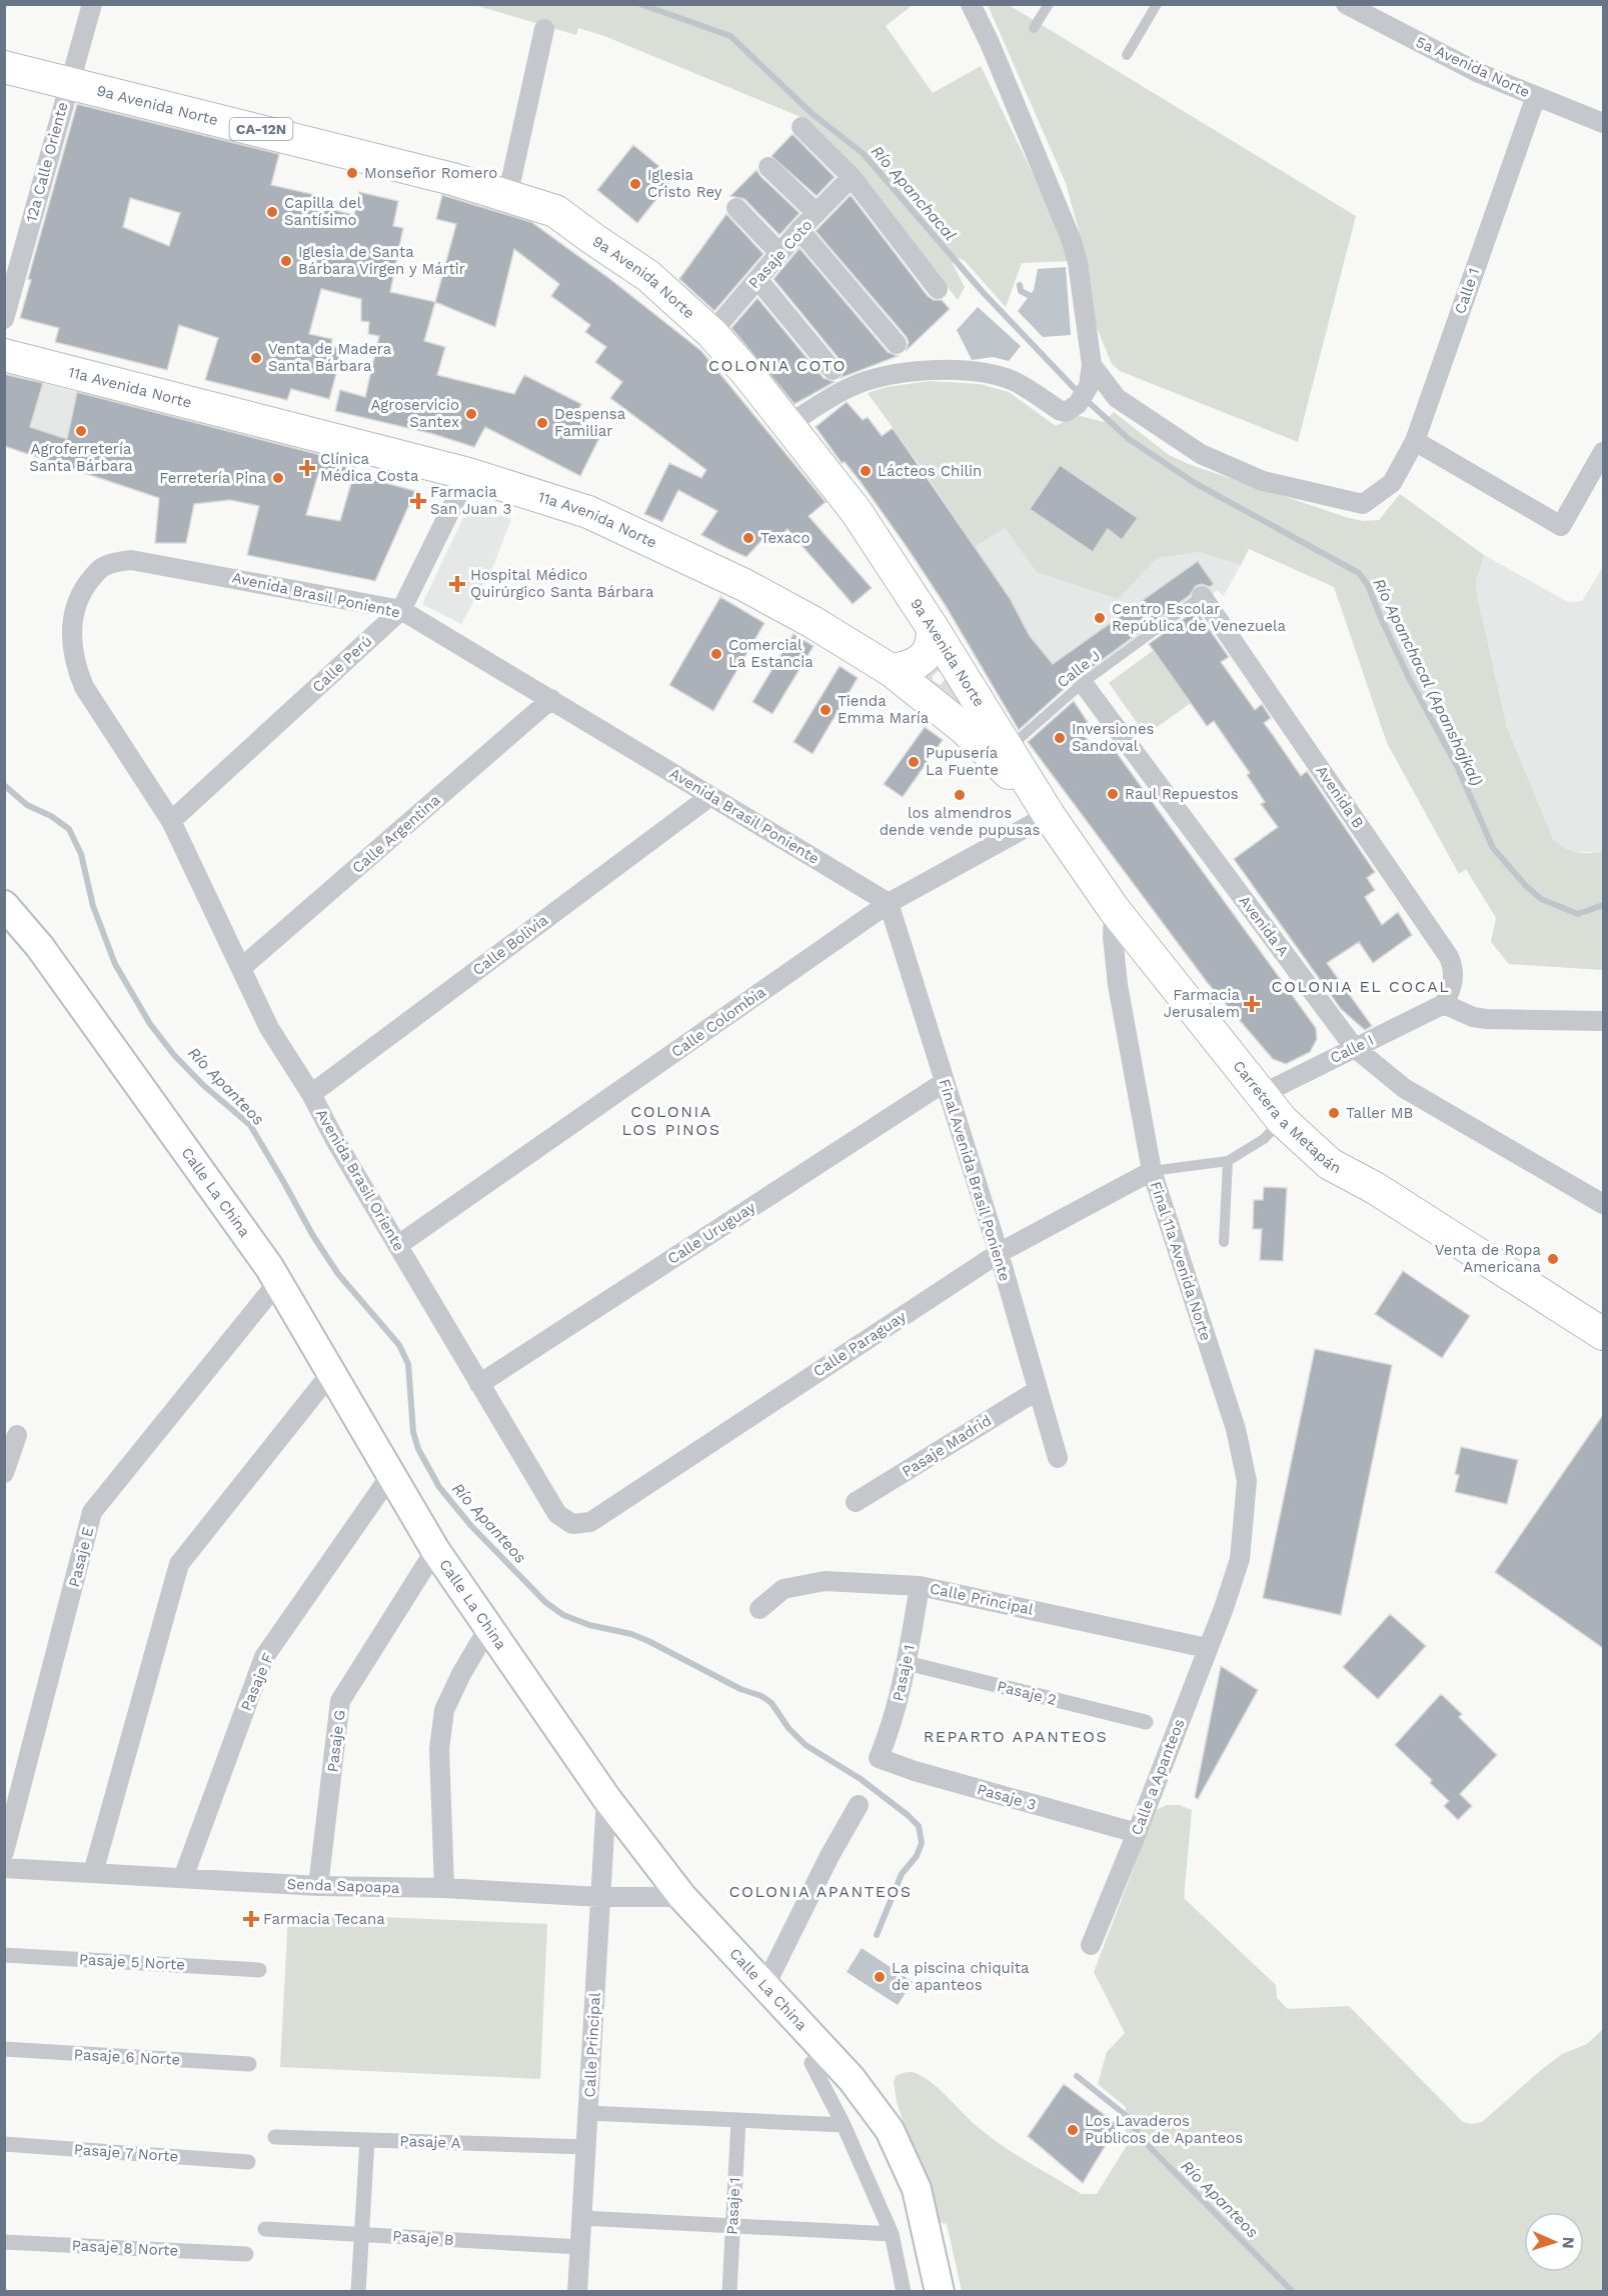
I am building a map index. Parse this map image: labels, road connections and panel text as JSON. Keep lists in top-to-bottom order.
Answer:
{
  "streets": {
    "main road": [
      "9a Avenida Norte",
      "CA-12N",
      "11a Avenida Norte",
      "Carretera a Metapán",
      "Calle La China"
    ],
    "street": [
      "5a Avenida Norte",
      "12a Calle Oriente",
      "Pasaje Coto",
      "Calle 1",
      "Avenida Brasil Poniente",
      "Calle Perú",
      "Avenida B",
      "Calle Argentina",
      "Avenida A",
      "Calle Bolivia",
      "Calle Colombia",
      "Calle I",
      "Avenida Brasil Oriente",
      "Final Avenida Brasil Poniente",
      "Calle Uruguay",
      "Final 11a Avenida Norte",
      "Calle Paraguay",
      "Pasaje Madrid",
      "Pasaje E",
      "Calle Principal",
      "Pasaje 1",
      "Pasaje F",
      "Pasaje 2",
      "Pasaje G",
      "Calle a Apanteos",
      "Pasaje 3",
      "Senda Sapoapa",
      "Pasaje 5 Norte",
      "Pasaje 6 Norte",
      "Pasaje A",
      "Pasaje 7 Norte",
      "Pasaje B",
      "Pasaje 8 Norte"
    ],
    "lane": ["Calle J"]
  },
  "crossings": [
    ["5a Avenida Norte", "Calle 1"],
    ["9a Avenida Norte", "12a Calle Oriente"],
    ["9a Avenida Norte", "Pasaje Coto"],
    ["9a Avenida Norte", "11a Avenida Norte"],
    ["9a Avenida Norte", "Calle J"],
    ["9a Avenida Norte", "Calle Colombia"],
    ["9a Avenida Norte", "Carretera a Metapán"],
    ["11a Avenida Norte", "Calle Perú"],
    ["11a Avenida Norte", "Calle Colombia"],
    ["11a Avenida Norte", "Carretera a Metapán"],
    ["Avenida Brasil Poniente", "Calle Perú"],
    ["Avenida Brasil Poniente", "Calle Argentina"],
    ["Avenida Brasil Poniente", "Calle Bolivia"],
    ["Avenida Brasil Poniente", "Calle Colombia"],
    ["Avenida Brasil Poniente", "Avenida Brasil Oriente"],
    ["Avenida Brasil Poniente", "Final Avenida Brasil Poniente"],
    ["Calle Perú", "Avenida Brasil Oriente"],
    ["Calle J", "Avenida B"],
    ["Calle J", "Avenida A"],
    ["Avenida B", "Calle I"],
    ["Calle Argentina", "Avenida Brasil Oriente"],
    ["Avenida A", "Calle I"],
    ["Calle Bolivia", "Avenida Brasil Oriente"],
    ["Calle Colombia", "Carretera a Metapán"],
    ["Calle Colombia", "Avenida Brasil Oriente"],
    ["Calle Colombia", "Final Avenida Brasil Poniente"],
    ["Calle I", "Carretera a Metapán"],
    ["Carretera a Metapán", "Final 11a Avenida Norte"],
    ["Avenida Brasil Oriente", "Calle Uruguay"],
    ["Avenida Brasil Oriente", "Calle Paraguay"],
    ["Final Avenida Brasil Poniente", "Calle Uruguay"],
    ["Final Avenida Brasil Poniente", "Calle Paraguay"],
    ["Final Avenida Brasil Poniente", "Pasaje Madrid"],
    ["Calle La China", "Pasaje E"],
    ["Calle La China", "Calle Principal"],
    ["Calle La China", "Pasaje F"],
    ["Calle La China", "Pasaje G"],
    ["Calle La China", "Senda Sapoapa"],
    ["Final 11a Avenida Norte", "Calle Paraguay"],
    ["Final 11a Avenida Norte", "Calle a Apanteos"],
    ["Calle Principal", "Pasaje 1"],
    ["Calle Principal", "Calle a Apanteos"],
    ["Calle Principal", "Senda Sapoapa"],
    ["Calle Principal", "Pasaje A"],
    ["Calle Principal", "Pasaje B"],
    ["Pasaje 1", "Pasaje 2"],
    ["Pasaje 1", "Pasaje 3"],
    ["Pasaje F", "Senda Sapoapa"],
    ["Pasaje G", "Senda Sapoapa"],
    ["Calle a Apanteos", "Pasaje 3"]
  ],
  "districts": [
    "COLONIA COTO",
    "COLONIA EL COCAL",
    "COLONIA LOS PINOS",
    "REPARTO APANTEOS",
    "COLONIA APANTEOS"
  ],
  "water": ["Río Apanchacal", "Río Apanchacal (Apanshajkal)", "Río Apanteos"],
  "places": {
    "other": [
      "Monseñor Romero",
      "Iglesia Cristo Rey",
      "Capilla del Santísimo",
      "Iglesia de Santa Bárbara Virgen y Mártir",
      "Venta de Madera Santa Bárbara",
      "Agroservicio Santex",
      "Despensa Familiar",
      "Agroferretería Santa Bárbara",
      "Lácteos Chilin",
      "Ferretería Pina",
      "Texaco",
      "Centro Escolar República de Venezuela",
      "Comercial La Estancia",
      "Tienda Emma María",
      "Inversiones Sandoval",
      "Pupusería La Fuente",
      "Raul Repuestos",
      "los almendros dende vende pupusas",
      "Taller MB",
      "Venta de Ropa Americana",
      "La piscina chiquita de apanteos",
      "Los Lavaderos Publicos de Apanteos"
    ],
    "health": [
      "Clínica Médica Costa",
      "Farmacia San Juan 3",
      "Hospital Médico Quirúrgico Santa Bárbara",
      "Farmacia Jerusalem",
      "Farmacia Tecana"
    ]
  },
  "north": "right"
}
